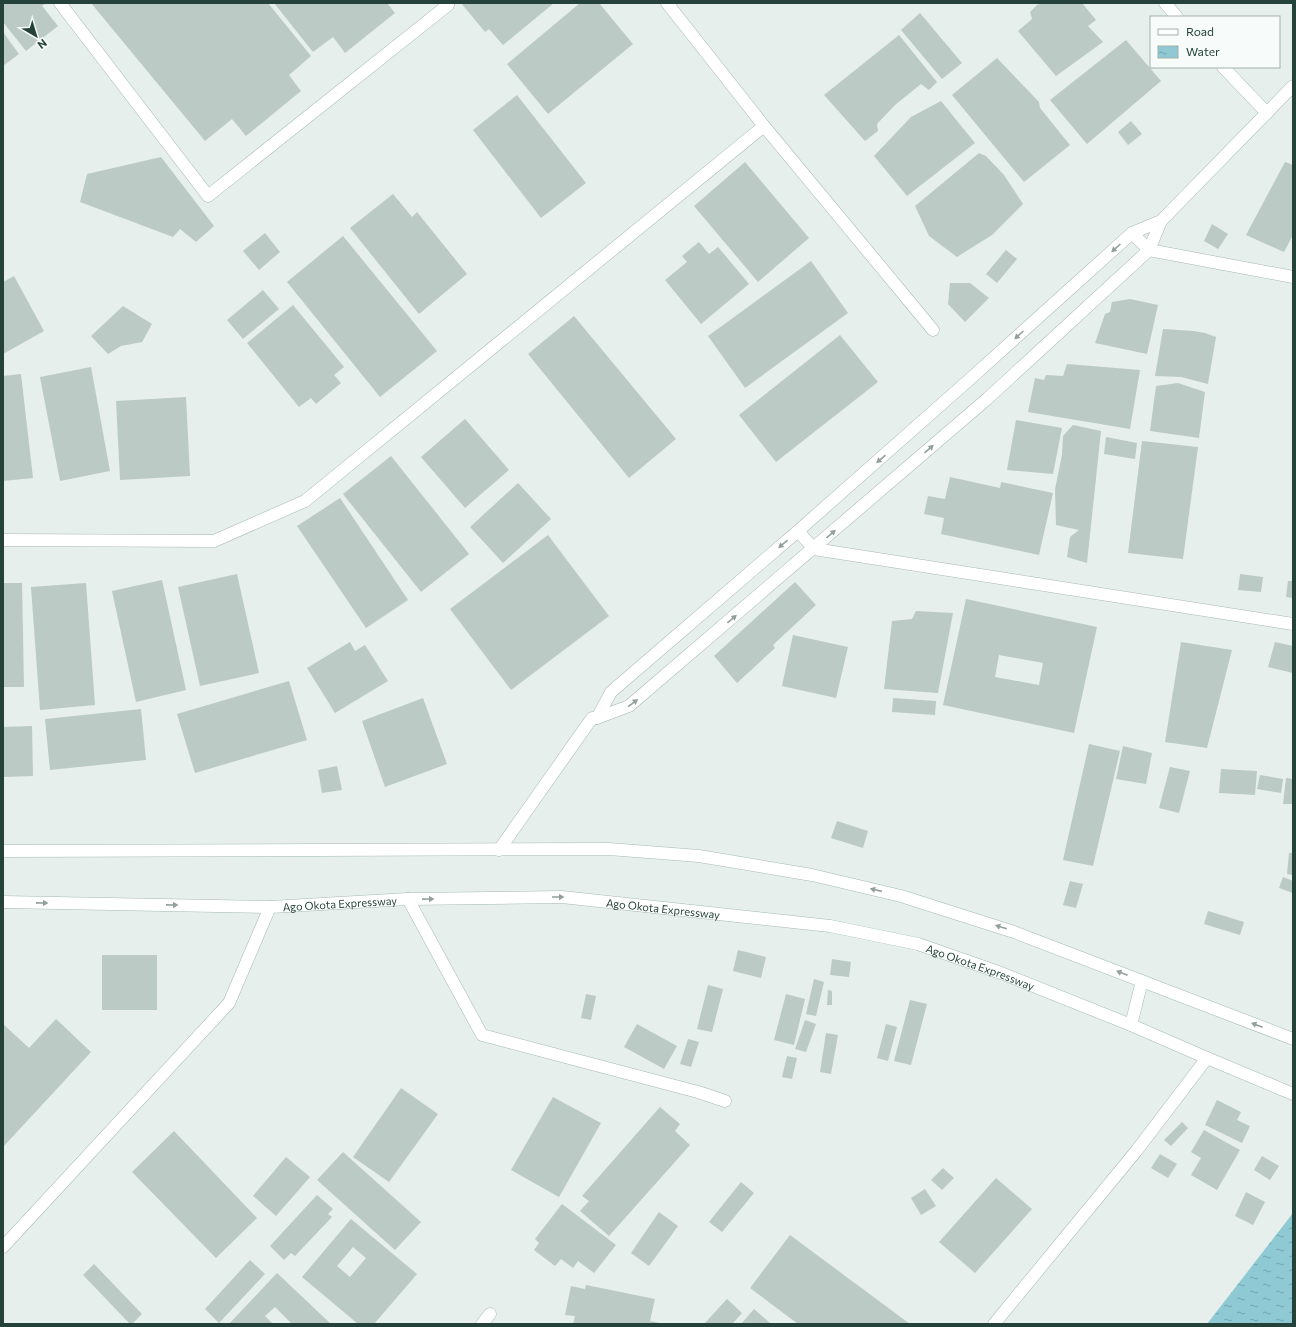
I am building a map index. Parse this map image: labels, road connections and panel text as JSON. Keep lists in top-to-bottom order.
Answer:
{
  "streets": {
    "street": ["Ago Okota Expressway"]
  },
  "legend": ["Road", "Water"],
  "north": "bottom right"
}
